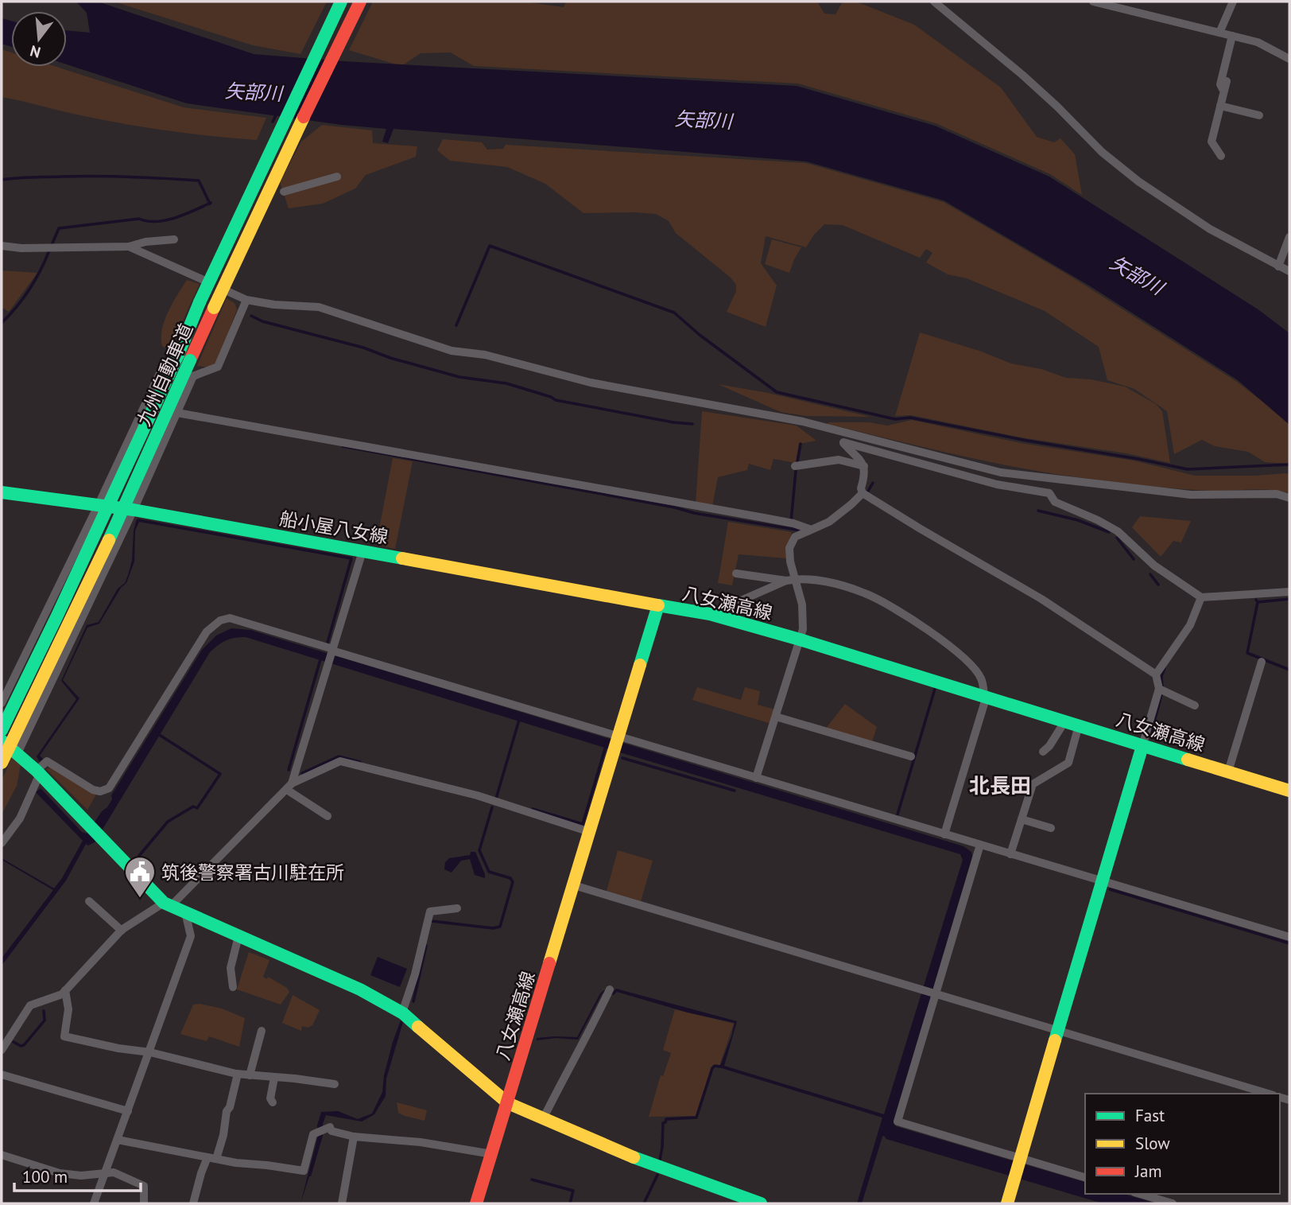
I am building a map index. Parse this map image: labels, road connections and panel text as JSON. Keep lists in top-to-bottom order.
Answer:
{
  "streets": {
    "main road": ["九州自動車道", "船小屋八女線", "八女瀬高線"]
  },
  "crossings": [
    ["船小屋八女線", "八女瀬高線"]
  ],
  "districts": ["北長田"],
  "water": ["矢部川"],
  "places": {
    "public building": ["筑後警察署古川駐在所"]
  },
  "legend": ["Fast", "Slow", "Jam"],
  "scale_bar": "100 m",
  "north": "bottom"
}
